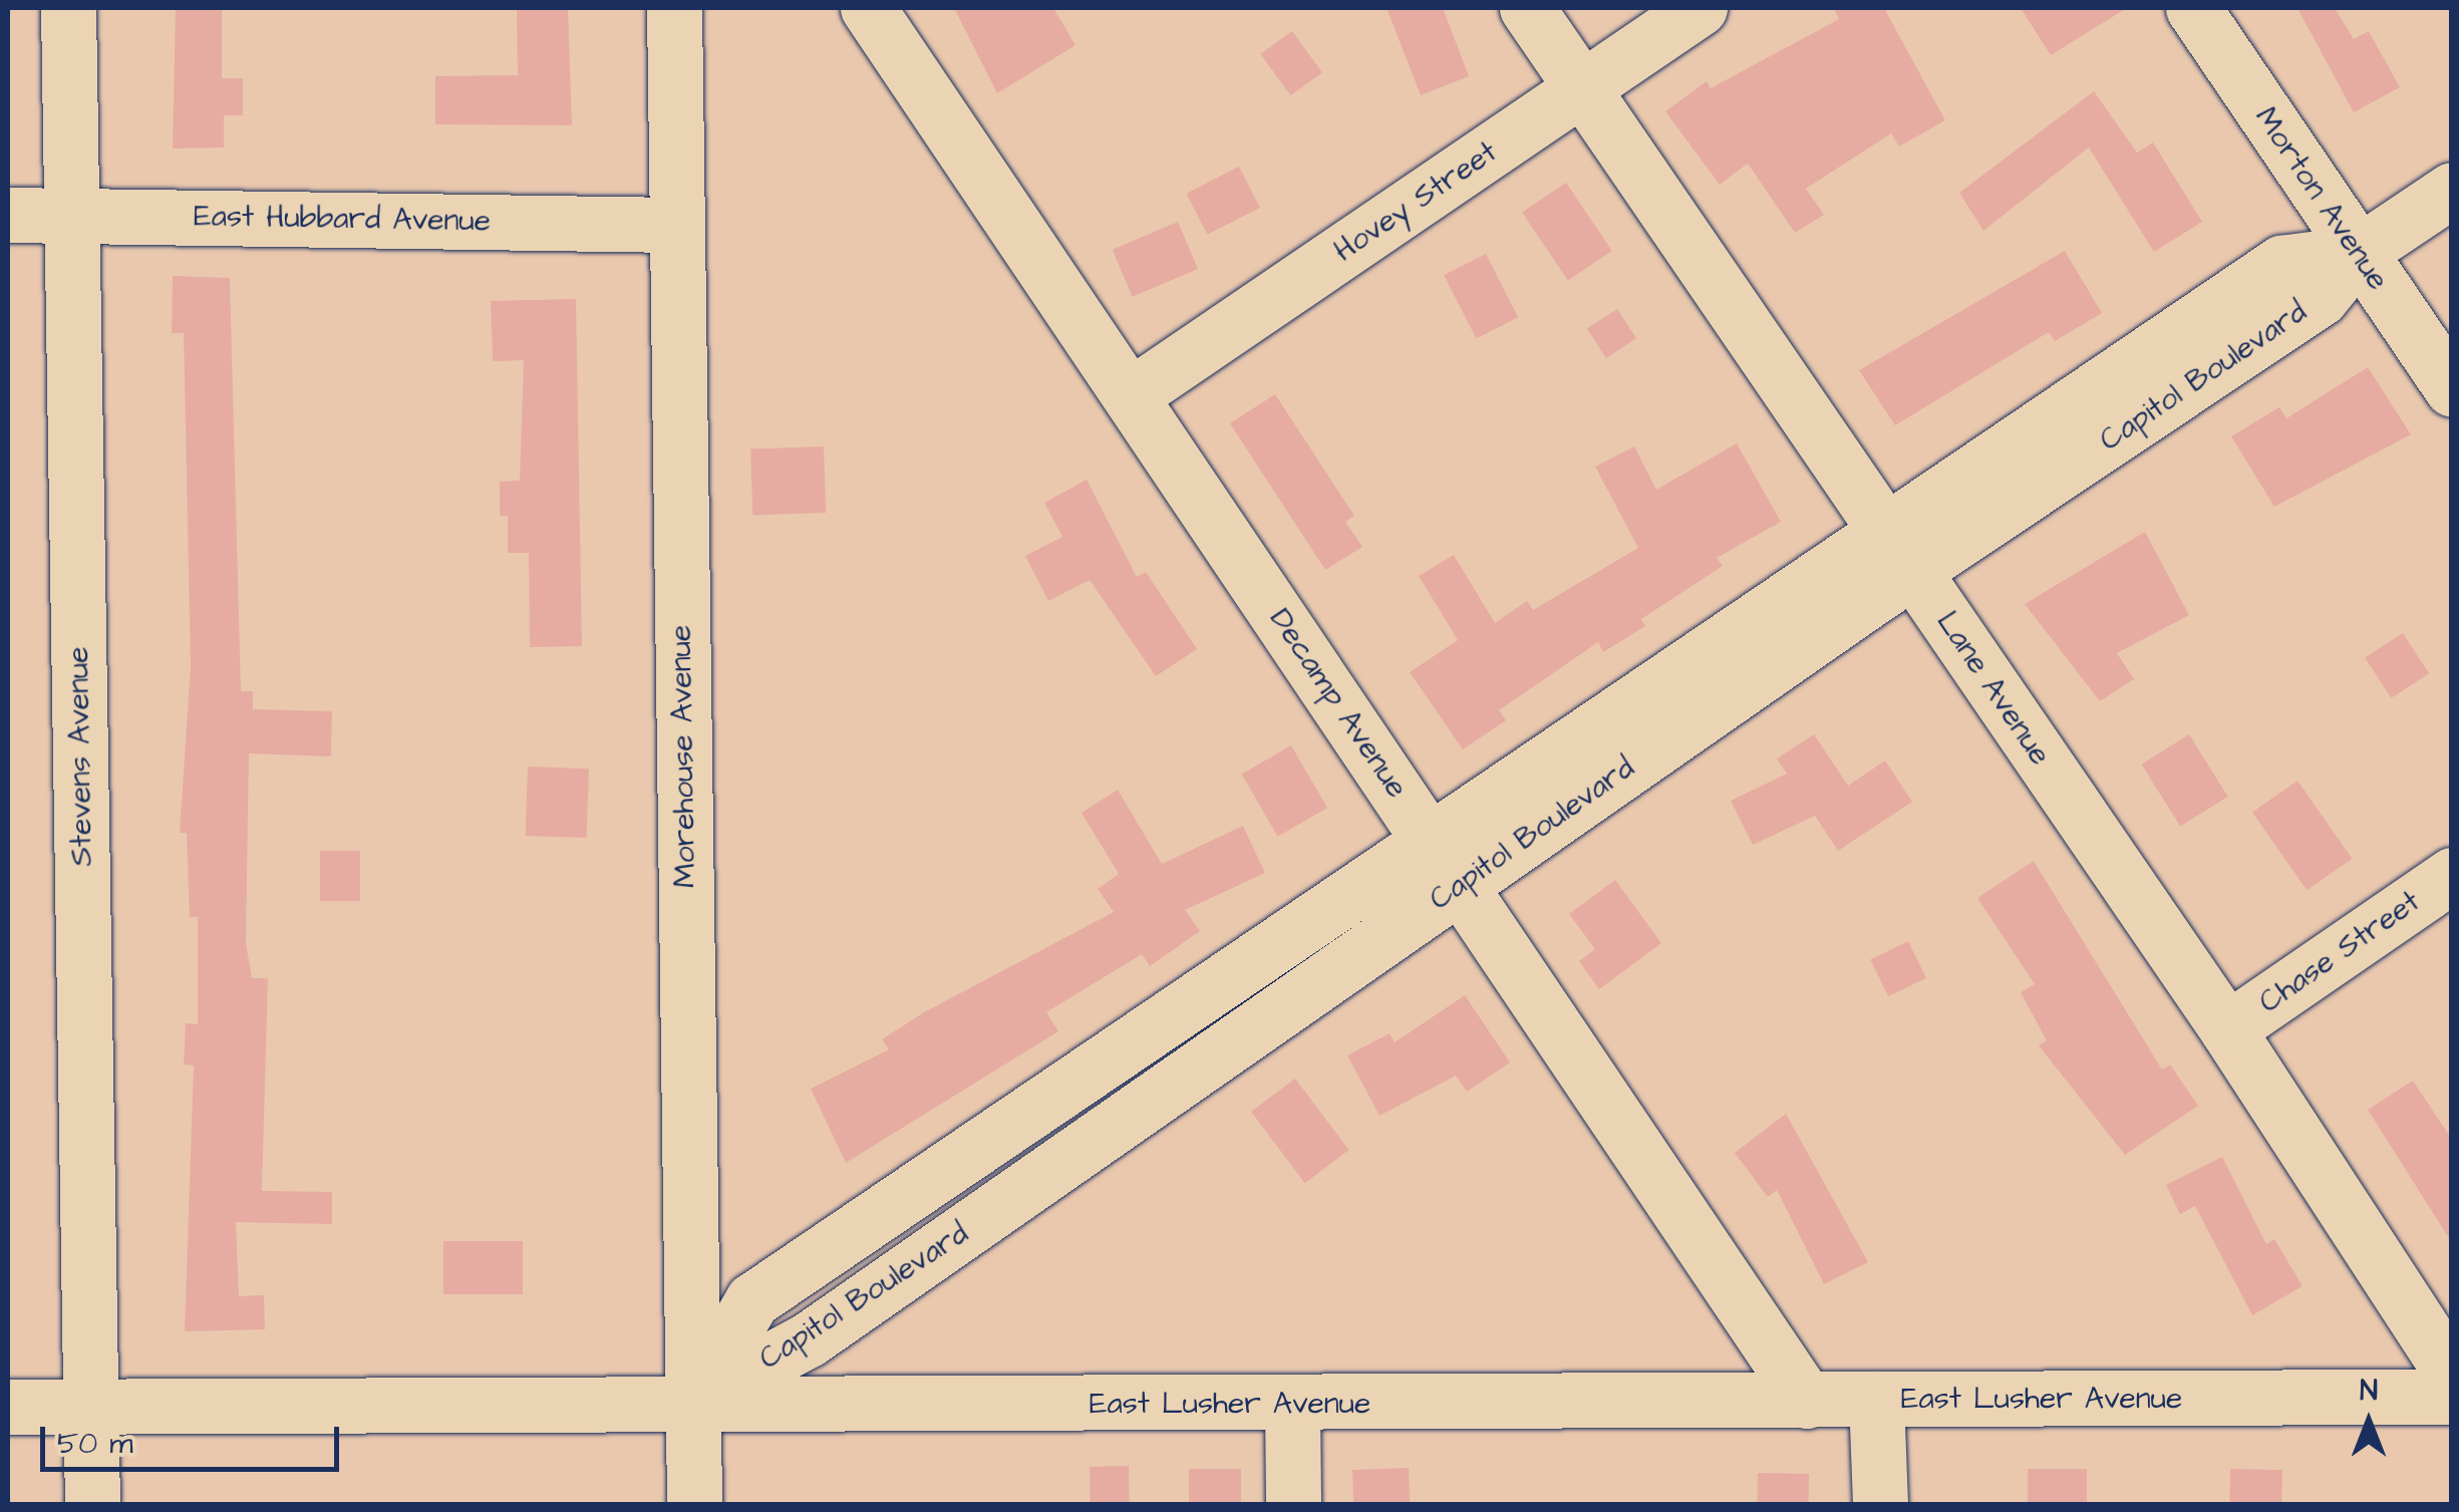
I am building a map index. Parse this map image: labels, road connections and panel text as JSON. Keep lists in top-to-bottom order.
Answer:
{
  "streets": {
    "street": [
      "Morton Avenue",
      "Hovey Street",
      "East Hubbard Avenue",
      "Capitol Boulevard",
      "Lane Avenue",
      "Decamp Avenue",
      "Stevens Avenue",
      "Morehouse Avenue",
      "Chase Street",
      "East Lusher Avenue"
    ]
  },
  "crossings": [
    ["Morton Avenue", "Capitol Boulevard"],
    ["Hovey Street", "Lane Avenue"],
    ["Hovey Street", "Decamp Avenue"],
    ["East Hubbard Avenue", "Stevens Avenue"],
    ["East Hubbard Avenue", "Morehouse Avenue"],
    ["Capitol Boulevard", "Lane Avenue"],
    ["Capitol Boulevard", "Decamp Avenue"],
    ["Capitol Boulevard", "Morehouse Avenue"],
    ["Capitol Boulevard", "East Lusher Avenue"],
    ["Lane Avenue", "Chase Street"],
    ["Decamp Avenue", "East Lusher Avenue"],
    ["Stevens Avenue", "East Lusher Avenue"],
    ["Morehouse Avenue", "East Lusher Avenue"]
  ],
  "scale_bar": "50 m",
  "north": "top"
}
